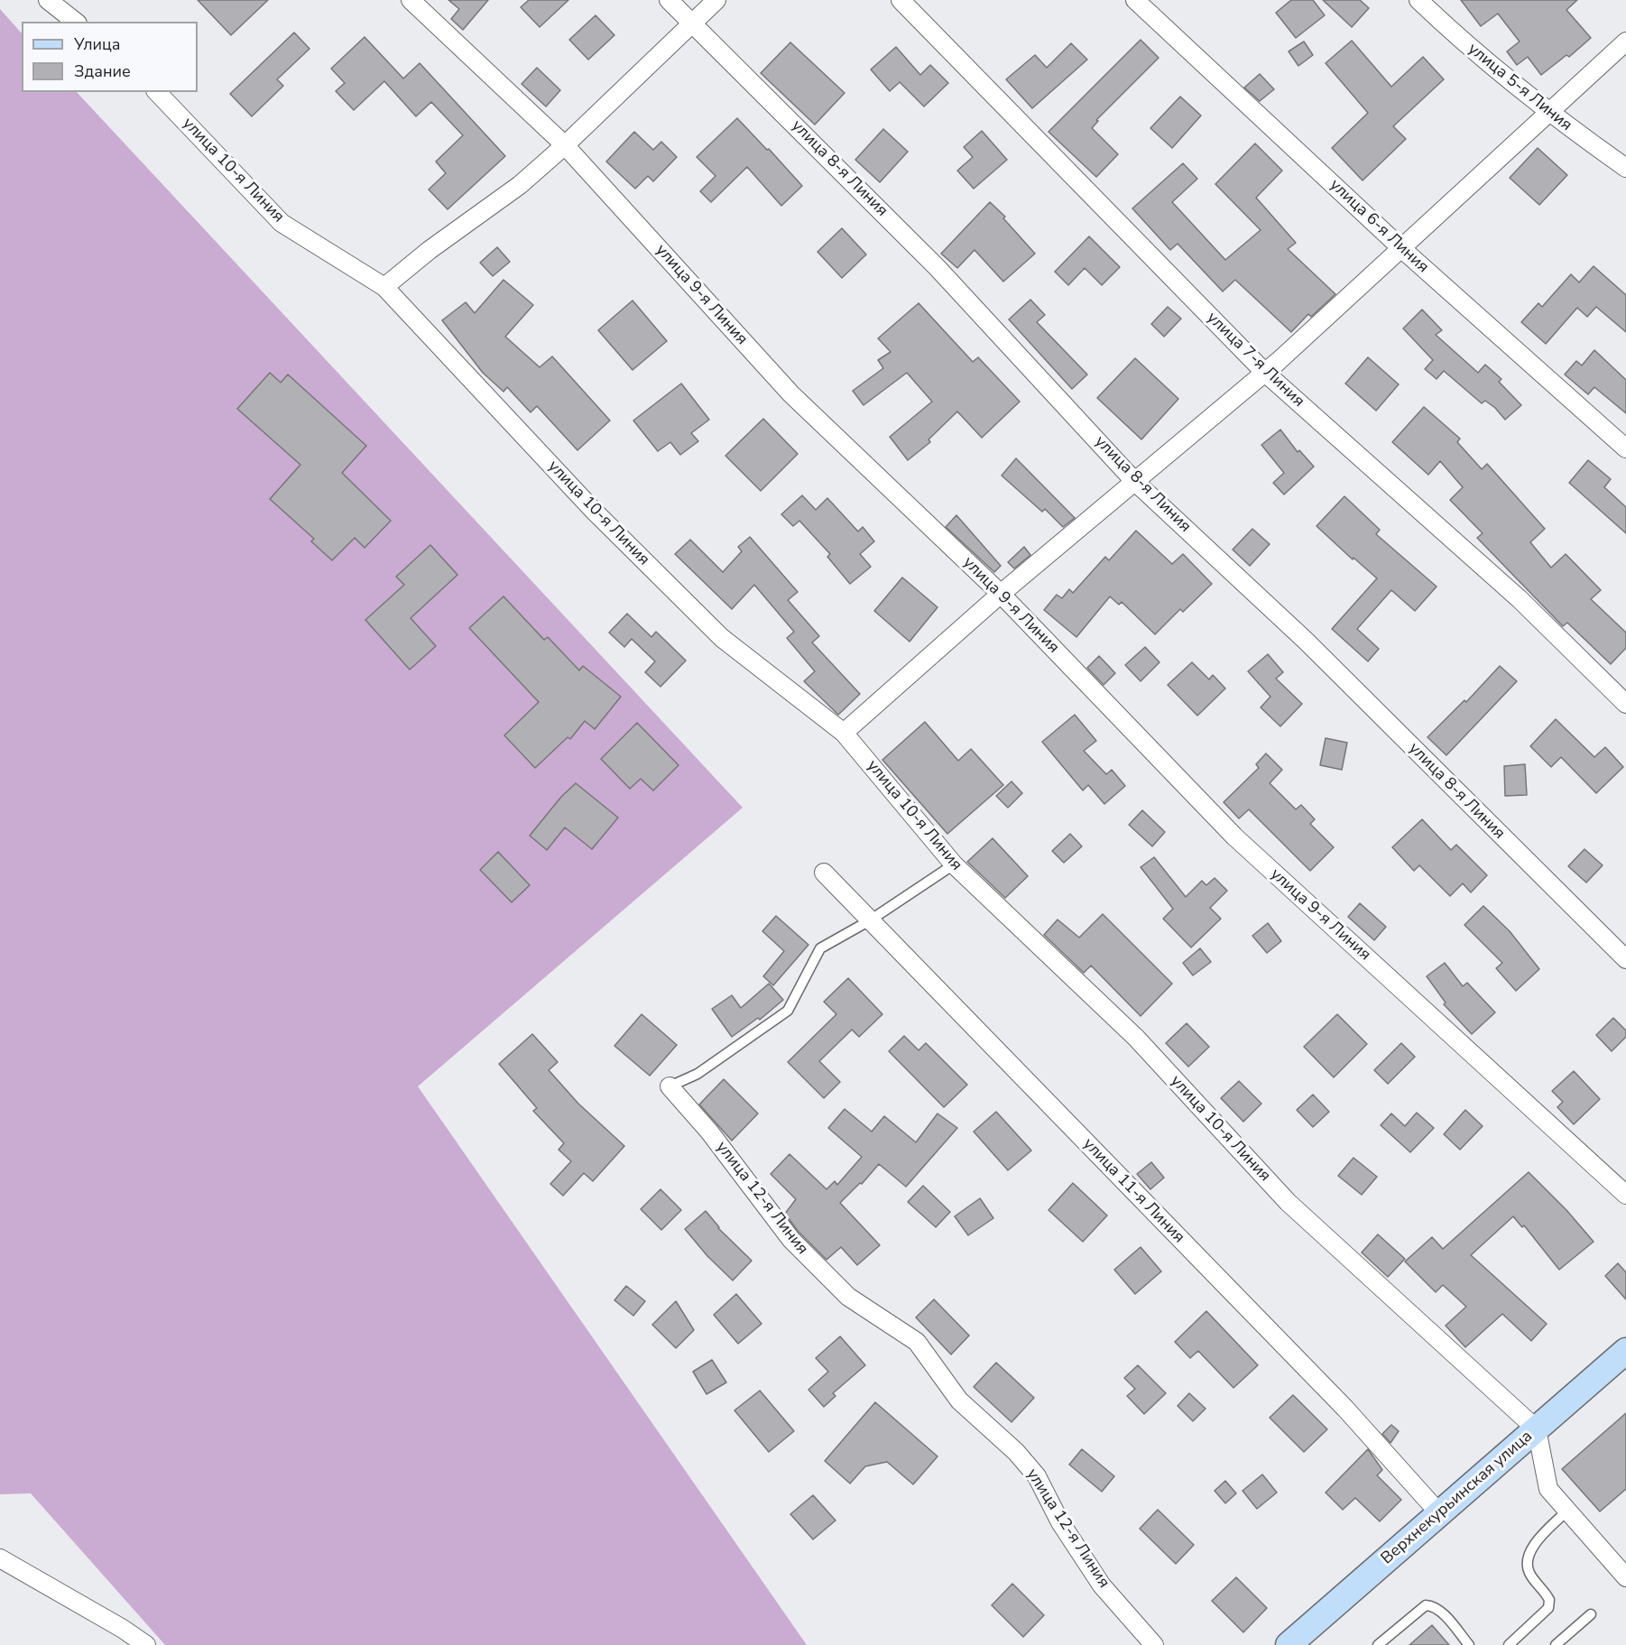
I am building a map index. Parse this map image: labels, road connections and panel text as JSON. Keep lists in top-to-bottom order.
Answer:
{
  "streets": {
    "street": [
      "улица 5-я Линия",
      "улица 8-я Линия",
      "улица 10-я Линия",
      "улица 6-я Линия",
      "улица 9-я Линия",
      "улица 7-я Линия",
      "улица 11-я Линия",
      "улица 12-я Линия",
      "Верхнекурьинская улица"
    ]
  },
  "crossings": [
    ["улица 10-я Линия", "Верхнекурьинская улица"],
    ["улица 11-я Линия", "Верхнекурьинская улица"]
  ],
  "legend": ["Улица", "Здание"]
}
